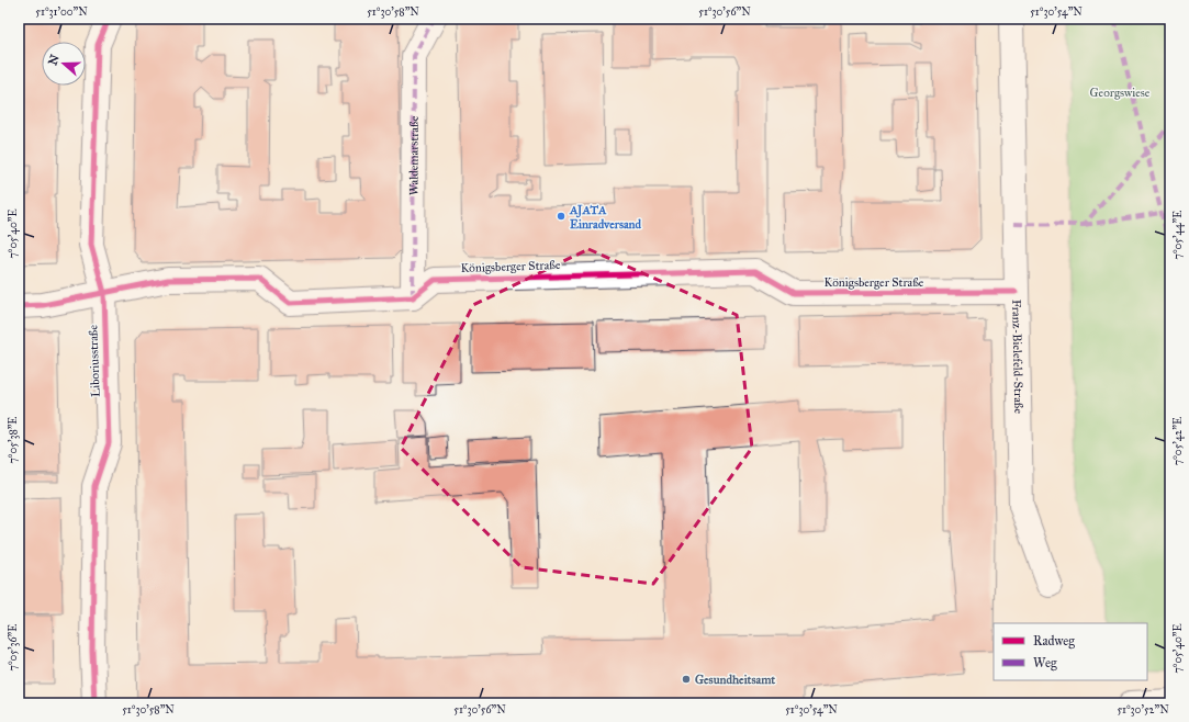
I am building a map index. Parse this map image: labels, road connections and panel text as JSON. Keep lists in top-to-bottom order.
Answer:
{
  "streets": {
    "street": [
      "Waldemarstraße",
      "Königsberger Straße",
      "Franz-Bielefeld-Straße",
      "Liboriusstraße"
    ]
  },
  "crossings": [
    ["Waldemarstraße", "Königsberger Straße"],
    ["Königsberger Straße", "Franz-Bielefeld-Straße"]
  ],
  "parks": ["Georgswiese"],
  "places": ["AJATA Einradversand", "Gesundheitsamt"],
  "legend": ["Radweg", "Weg"],
  "north": "left",
  "coordinates": [
    "51°31'00\"N",
    "51°30'58\"N",
    "51°30'56\"N",
    "51°30'54\"N",
    "7°05'40\"E",
    "7°05'44\"E",
    "7°05'38\"E",
    "7°05'42\"E",
    "7°05'36\"E",
    "51°30'52\"N"
  ]
}
